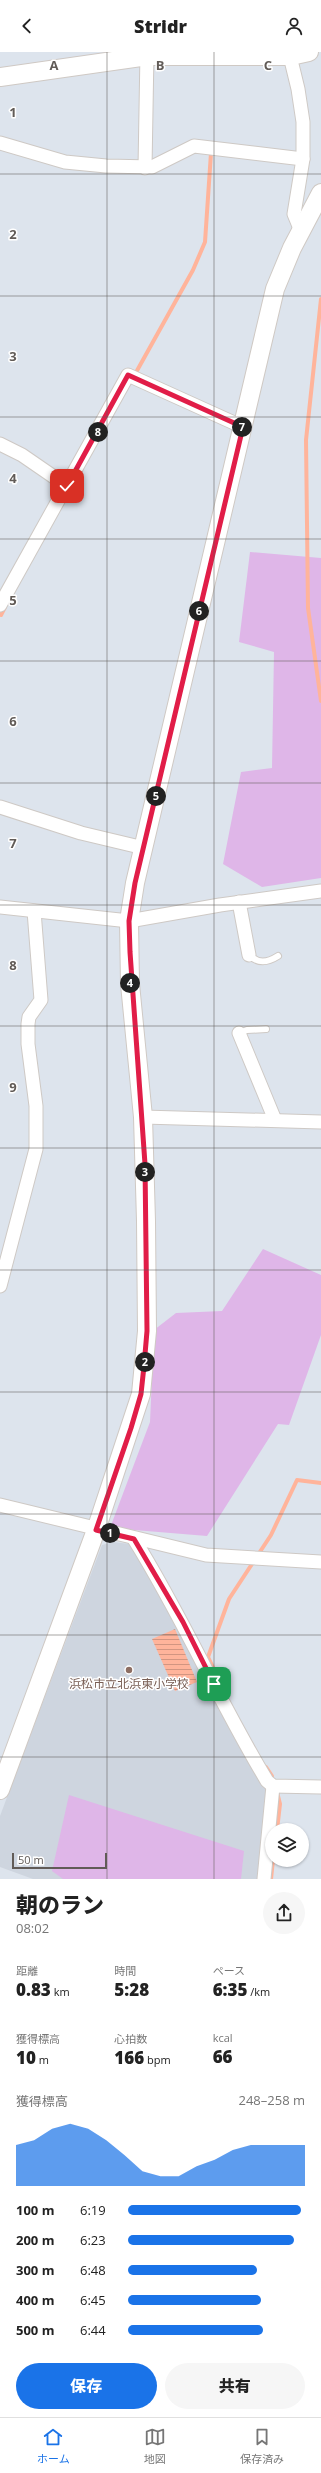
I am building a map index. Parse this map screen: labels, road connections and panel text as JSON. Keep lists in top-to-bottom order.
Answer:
{
  "places": ["浜松市立北浜東小学校"],
  "scale_bar": "50 m",
  "page": {
    "header": "Stridr",
    "pins": [
      "7",
      "8",
      "6",
      "5",
      "4",
      "3",
      "2",
      "1"
    ],
    "scale": "50 m",
    "heading": ["朝のラン", "08:02"],
    "stats": [
      ["距離", "0.83 km"],
      ["時間", "5:28"],
      ["ペース", "6:35 /km"],
      ["獲得標高", "10 m"],
      ["心拍数", "166 bpm"],
      ["kcal", "66"]
    ],
    "chart": ["獲得標高", "248–258 m"],
    "list": [
      {
        "name": "100 m",
        "note": "6:19"
      },
      {
        "name": "200 m",
        "note": "6:23"
      },
      {
        "name": "300 m",
        "note": "6:48"
      },
      {
        "name": "400 m",
        "note": "6:45"
      },
      {
        "name": "500 m",
        "note": "6:44"
      }
    ],
    "buttons": ["保存", "共有"],
    "tabs": ["ホーム", "地図", "保存済み"]
  },
  "grid": {
    "columns": ["A", "B", "C"],
    "rows": [
      "1",
      "2",
      "3",
      "4",
      "5",
      "6",
      "7",
      "8",
      "9"
    ]
  }
}
